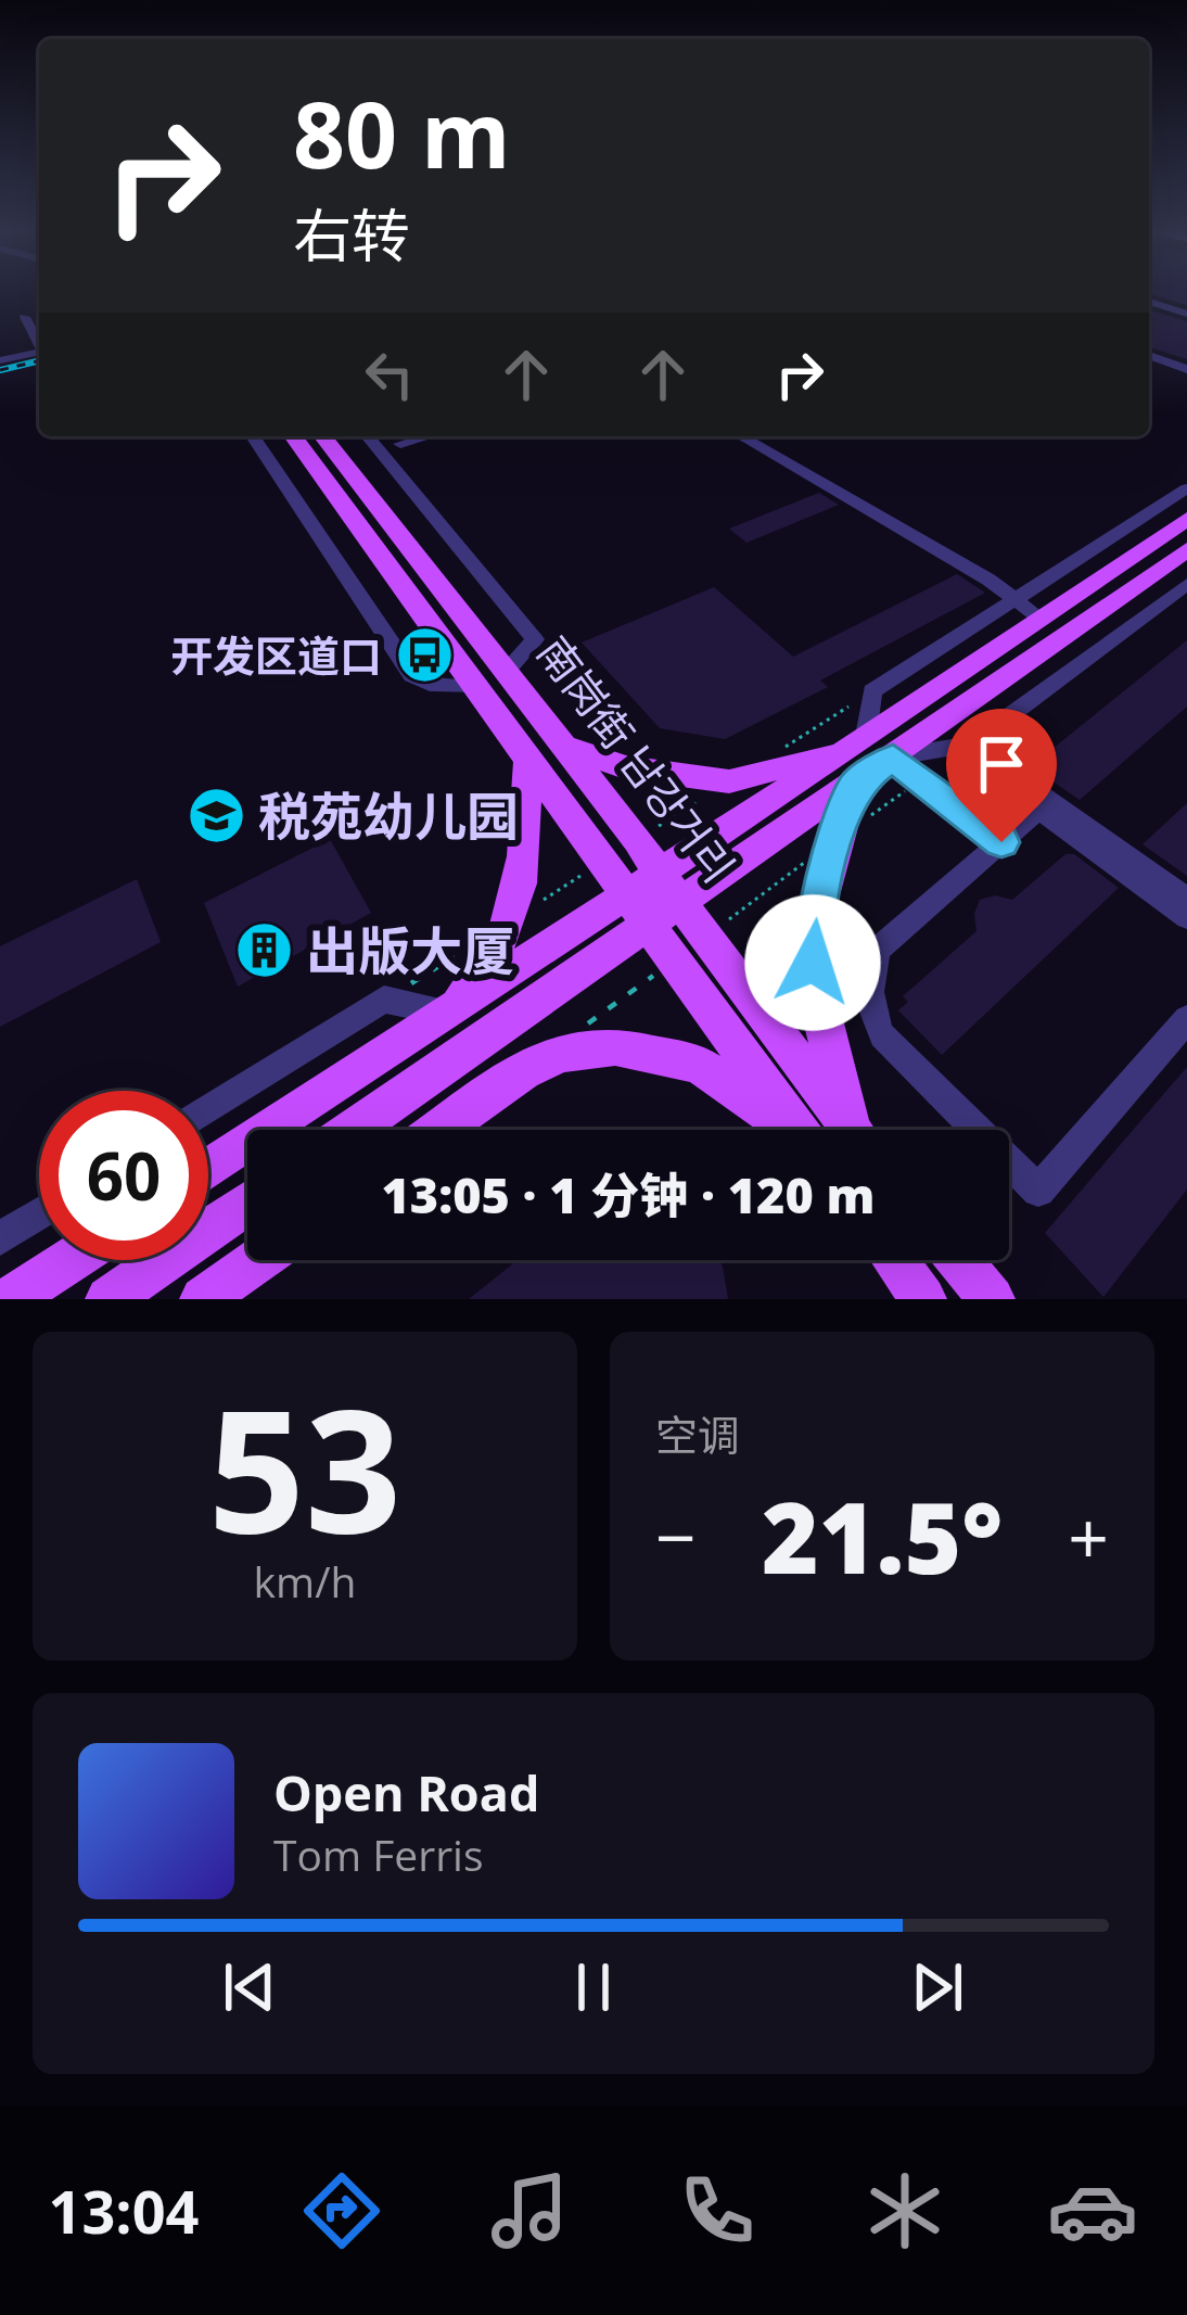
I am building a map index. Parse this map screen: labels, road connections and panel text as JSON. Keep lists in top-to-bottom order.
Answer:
{
  "streets": {
    "main road": ["南岗街 남강거리"]
  },
  "places": {
    "bus stop": ["开发区道口"],
    "school or university": ["税苑幼儿园"],
    "building": ["出版大厦"]
  },
  "page": {
    "turn": ["80 m", "右转"],
    "limit": "60",
    "trip": "13:05 · 1 分钟 · 120 m",
    "tile": [
      ["53", "km/h"],
      "空调"
    ],
    "heat": ["−", "21.5°", "+"],
    "song": ["Open Road", "Tom Ferris"],
    "tabs": "13:04"
  }
}
